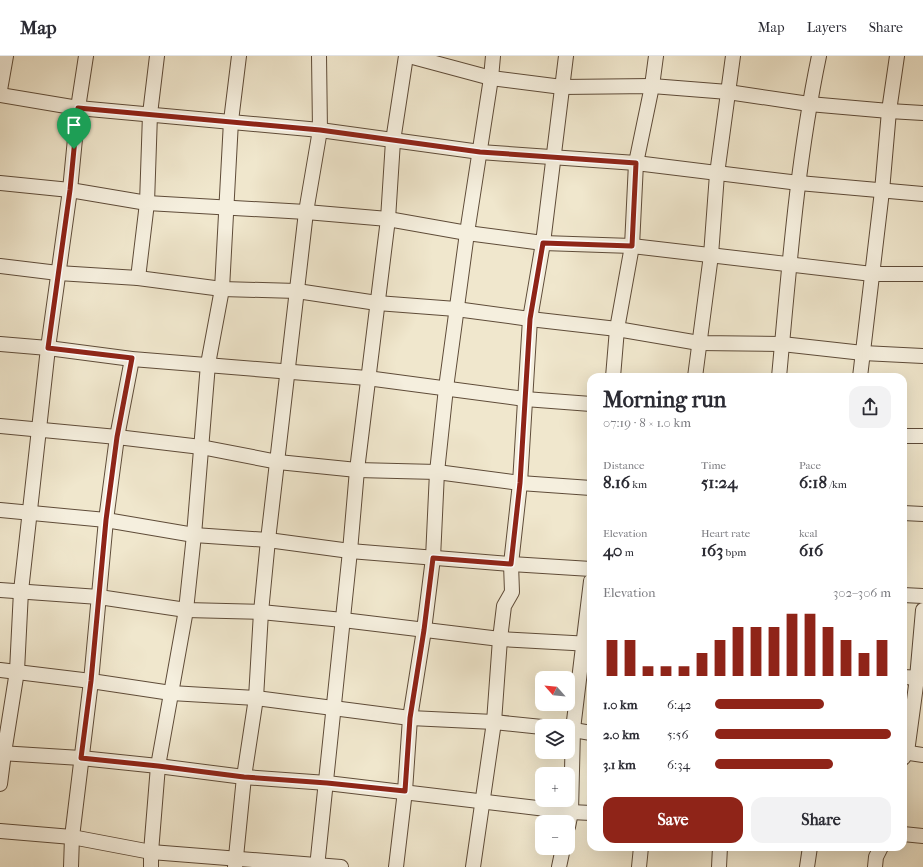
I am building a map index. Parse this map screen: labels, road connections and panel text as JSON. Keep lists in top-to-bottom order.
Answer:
{
  "north": "top left",
  "page": {
    "header": "Map",
    "nav": ["Map", "Layers", "Share"],
    "heading": ["Morning run", "07:19 · 8 × 1.0 km"],
    "stats": [
      ["Distance", "8.16 km"],
      ["Time", "51:24"],
      ["Pace", "6:18 /km"],
      ["Elevation", "40 m"],
      ["Heart rate", "163 bpm"],
      ["kcal", "616"]
    ],
    "chart": ["Elevation", "302–306 m"],
    "map_buttons": ["+", "−"],
    "list": [
      {
        "name": "1.0 km",
        "note": "6:42"
      },
      {
        "name": "2.0 km",
        "note": "5:56"
      },
      {
        "name": "3.1 km",
        "note": "6:34"
      }
    ],
    "buttons": ["Save", "Share"]
  }
}
